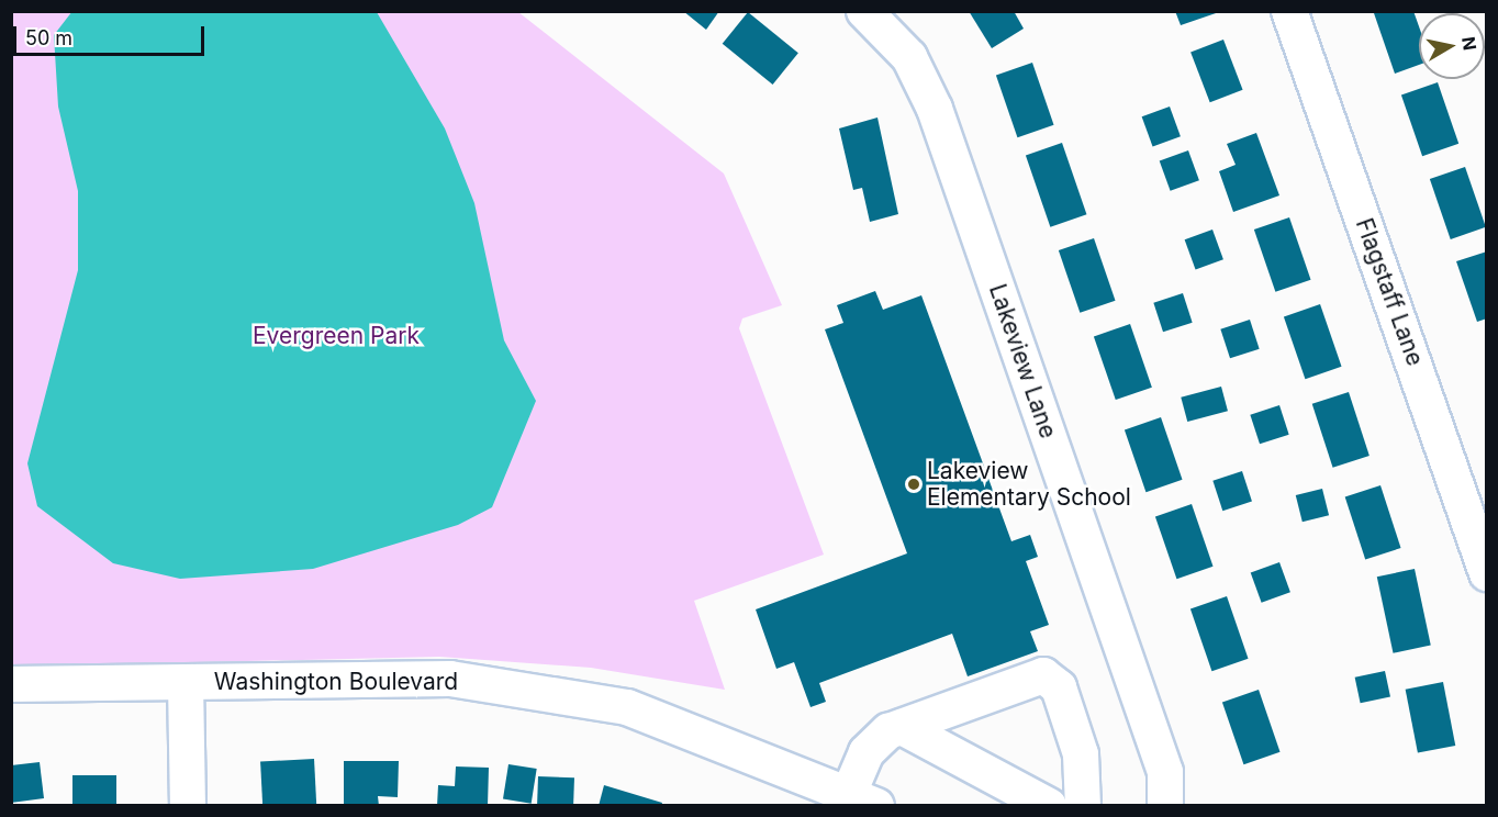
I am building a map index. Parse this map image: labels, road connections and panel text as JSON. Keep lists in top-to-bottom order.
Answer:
{
  "streets": {
    "street": ["Flagstaff Lane", "Lakeview Lane", "Washington Boulevard"]
  },
  "parks": ["Evergreen Park"],
  "places": ["Lakeview Elementary School"],
  "scale_bar": "50 m",
  "north": "right"
}
